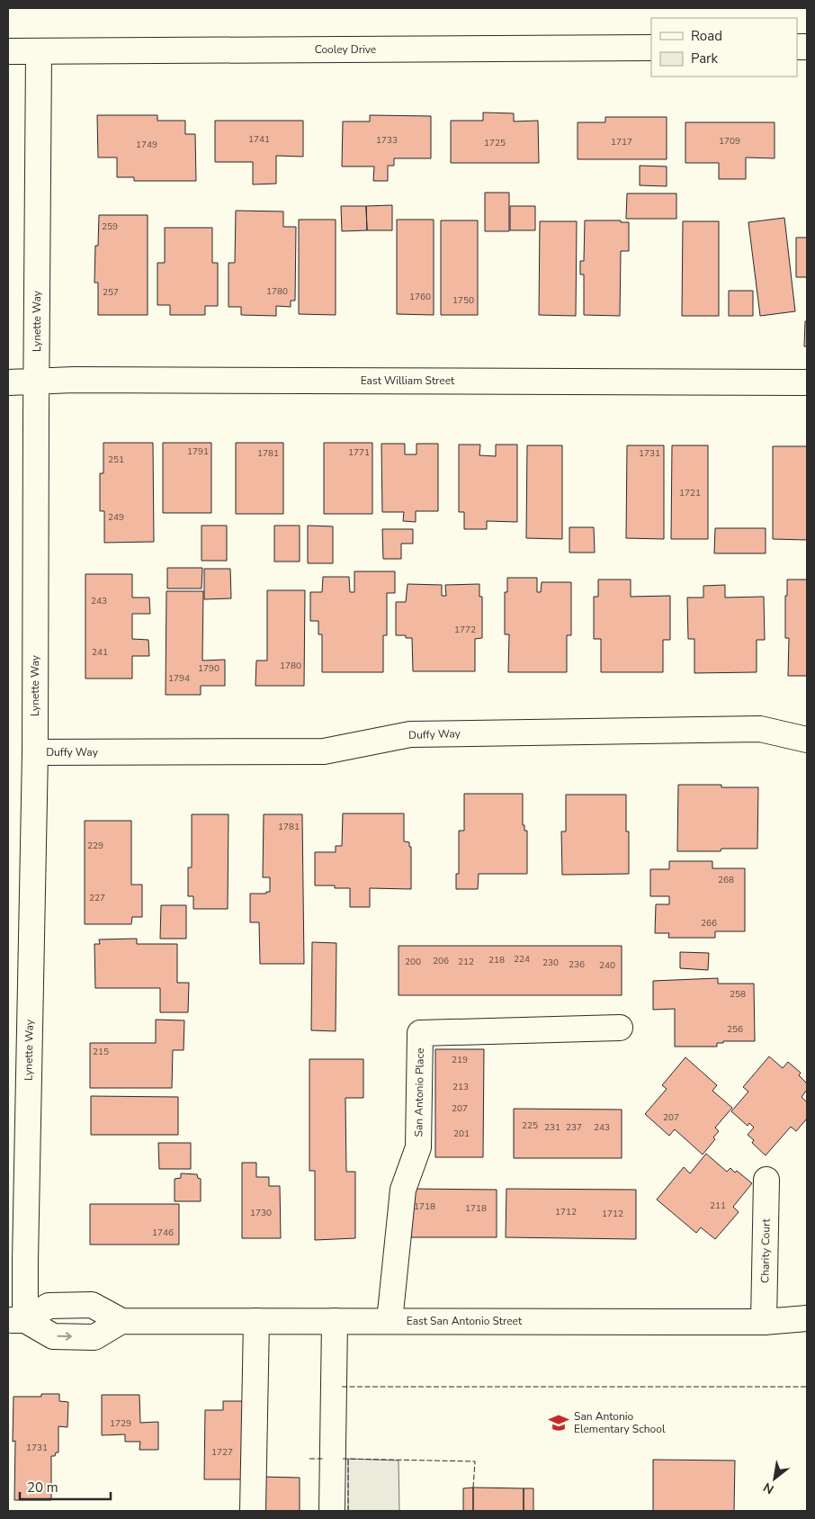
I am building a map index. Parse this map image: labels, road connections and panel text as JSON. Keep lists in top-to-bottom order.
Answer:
{
  "streets": {
    "street": [
      "Cooley Drive",
      "Lynette Way",
      "East William Street",
      "Duffy Way",
      "San Antonio Place",
      "Charity Court",
      "East San Antonio Street"
    ]
  },
  "crossings": [
    ["Cooley Drive", "Lynette Way"],
    ["Lynette Way", "East William Street"],
    ["Lynette Way", "Duffy Way"],
    ["Lynette Way", "East San Antonio Street"],
    ["San Antonio Place", "East San Antonio Street"],
    ["Charity Court", "East San Antonio Street"]
  ],
  "places": {
    "school or university": ["San Antonio Elementary School"]
  },
  "house_numbers": [
    "1741",
    "1733",
    "1709",
    "1717",
    "1725",
    "1749",
    "259",
    "1780",
    "257",
    "1760",
    "1750",
    "1791",
    "1771",
    "1781",
    "1731",
    "251",
    "1721",
    "249",
    "243",
    "1772",
    "241",
    "1780",
    "1790",
    "1794",
    "1781",
    "229",
    "268",
    "227",
    "266",
    "224",
    "218",
    "206",
    "200",
    "212",
    "230",
    "236",
    "240",
    "258",
    "256",
    "215",
    "219",
    "213",
    "207",
    "207",
    "225",
    "231",
    "237",
    "243",
    "201",
    "211",
    "1718",
    "1718",
    "1712",
    "1730",
    "1712",
    "1746",
    "1729",
    "1731",
    "1727"
  ],
  "legend": ["Road", "Park"],
  "scale_bar": "20 m",
  "north": "bottom left"
}
